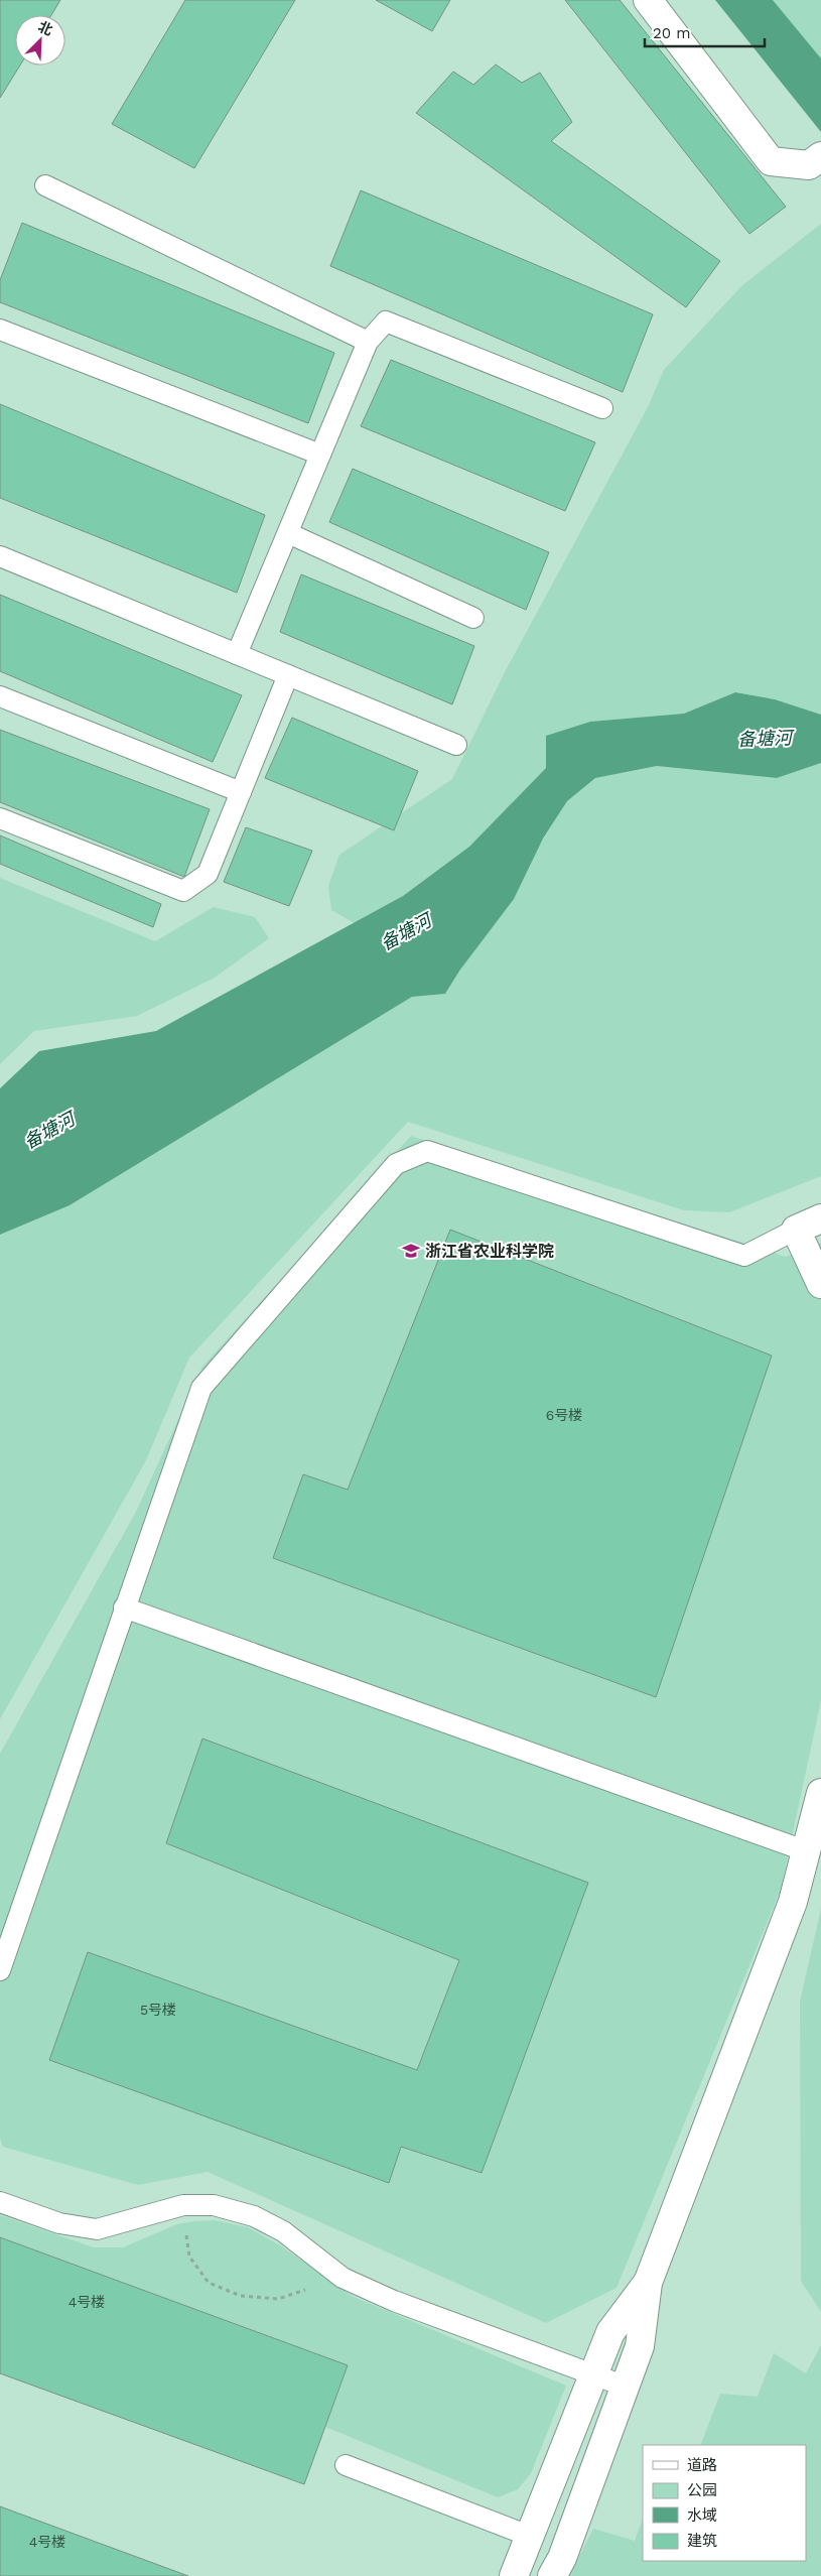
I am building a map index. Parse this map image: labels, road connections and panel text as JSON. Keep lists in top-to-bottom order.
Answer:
{
  "water": ["备塘河"],
  "places": {
    "school or university": ["浙江省农业科学院"]
  },
  "house_numbers": [
    "6号楼",
    "5号楼",
    "4号楼",
    "4号楼"
  ],
  "legend": [
    "道路",
    "公园",
    "水域",
    "建筑"
  ],
  "scale_bar": "20 m",
  "north": "top right"
}
